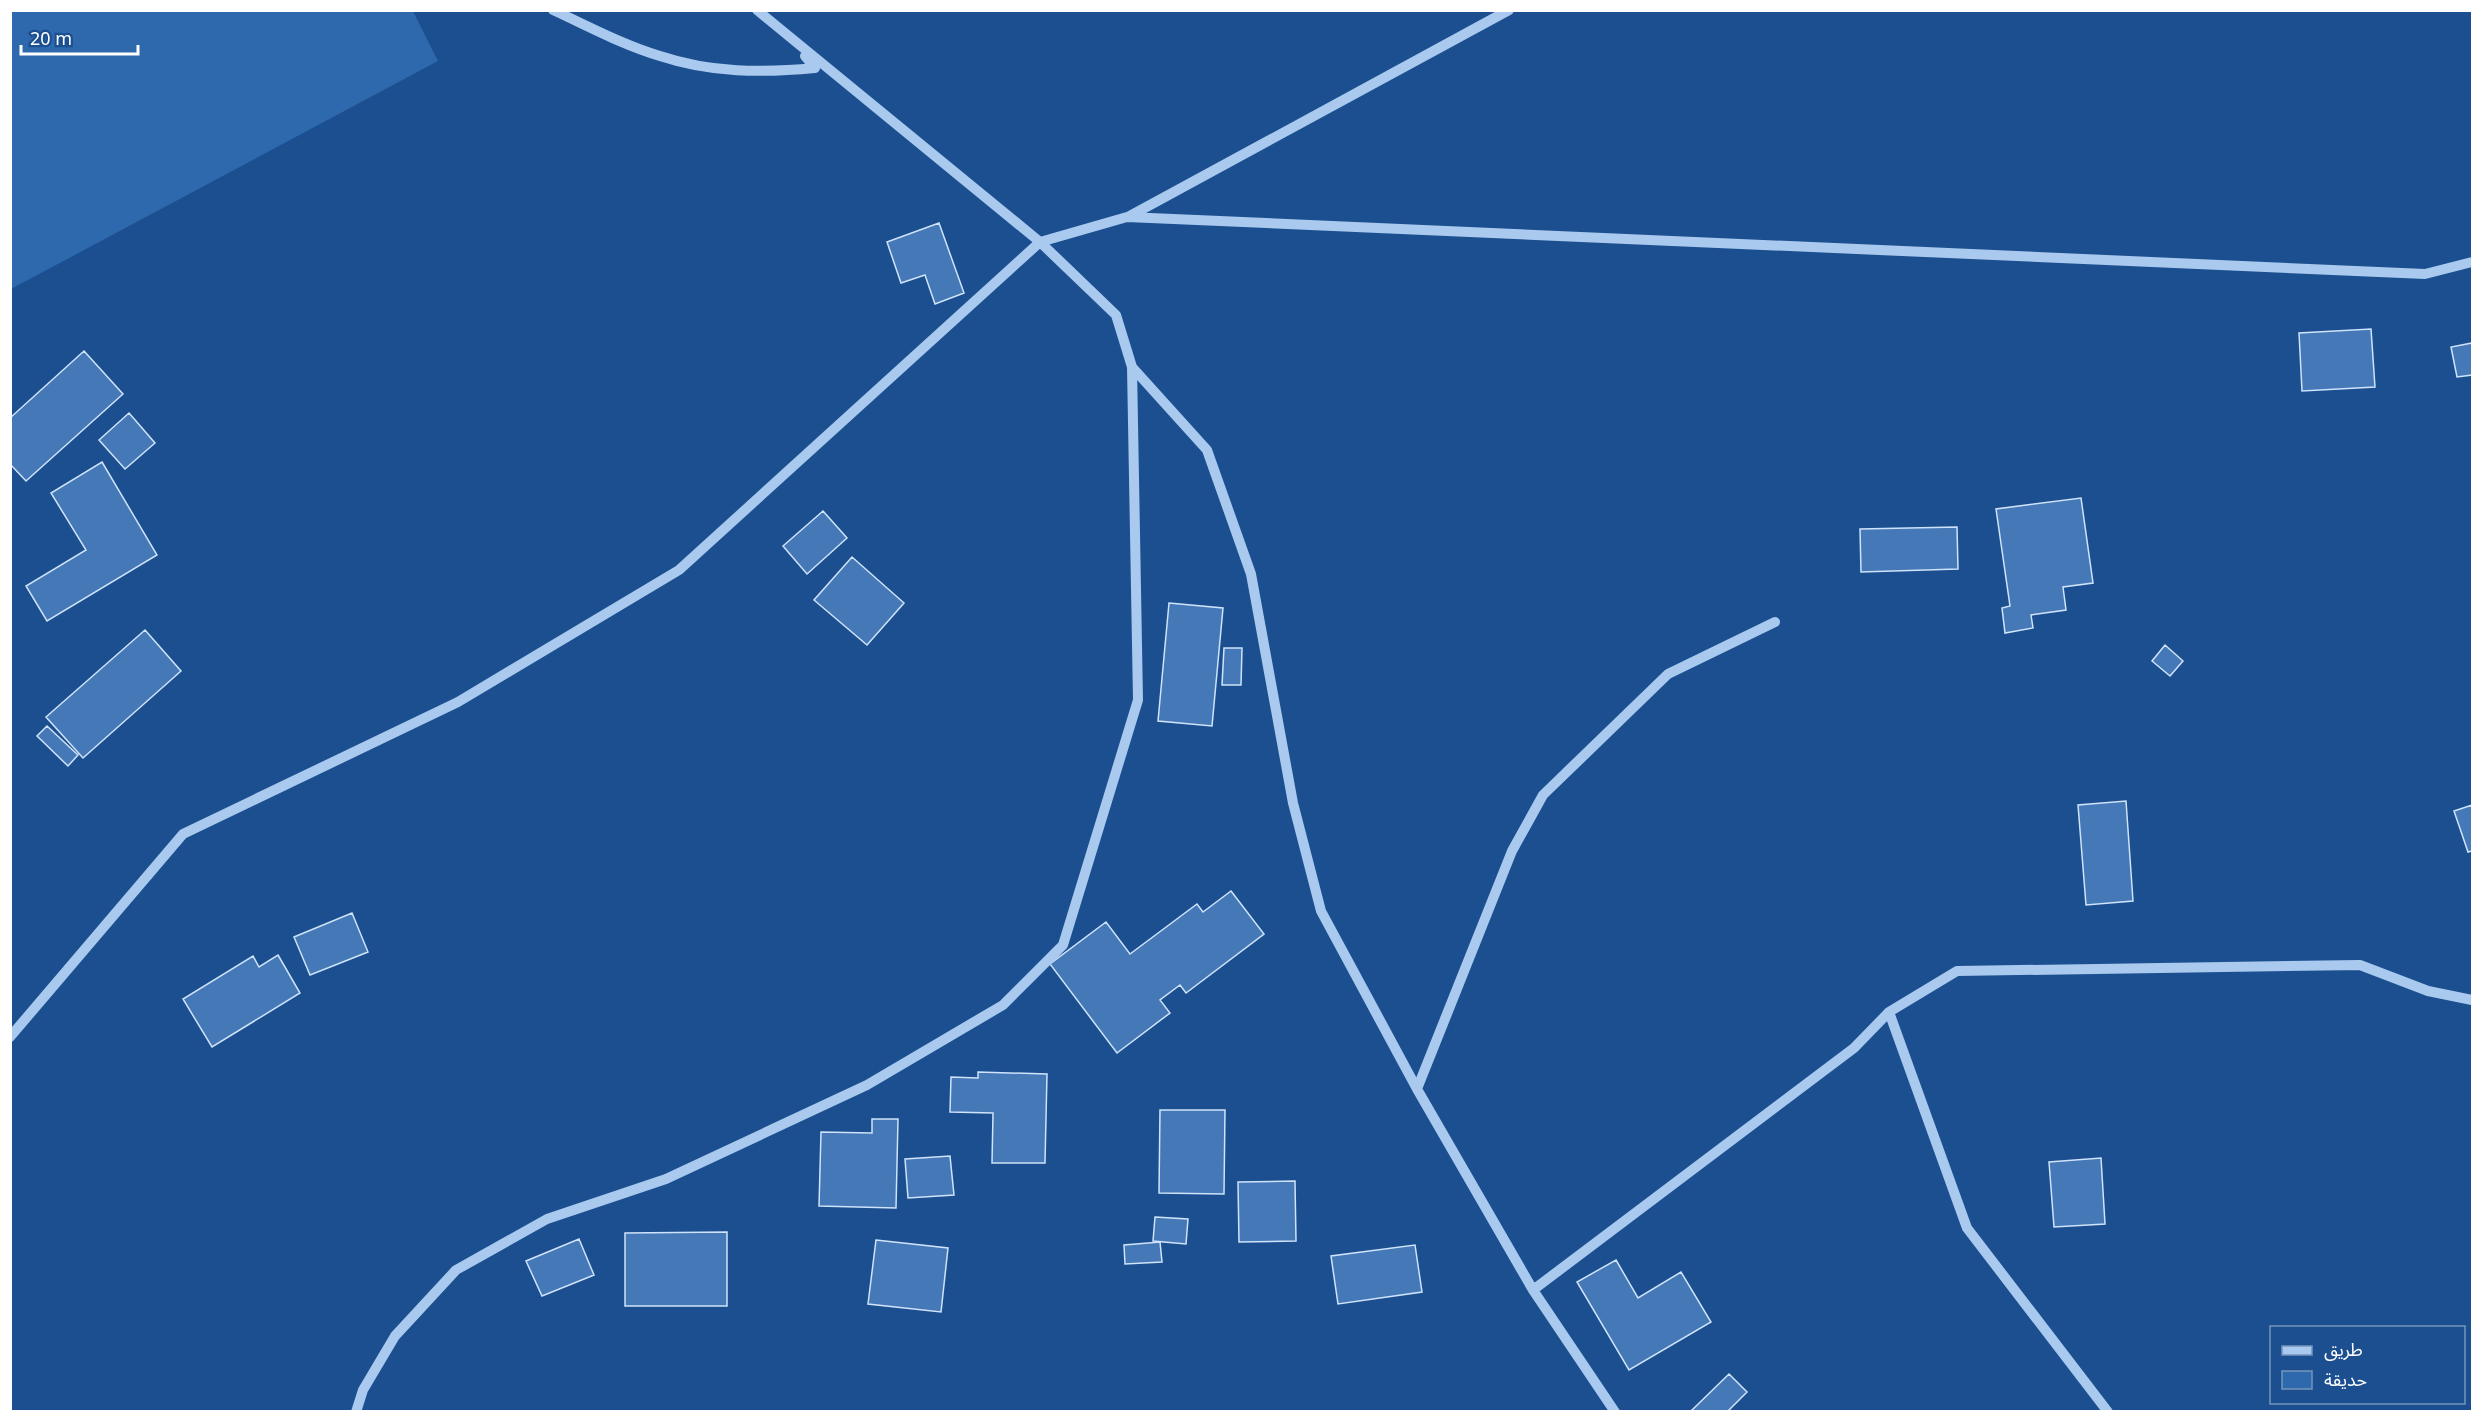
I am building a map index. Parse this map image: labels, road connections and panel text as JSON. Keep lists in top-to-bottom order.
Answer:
{
  "legend": ["طريق", "حديقة"],
  "scale_bar": "20 m"
}
